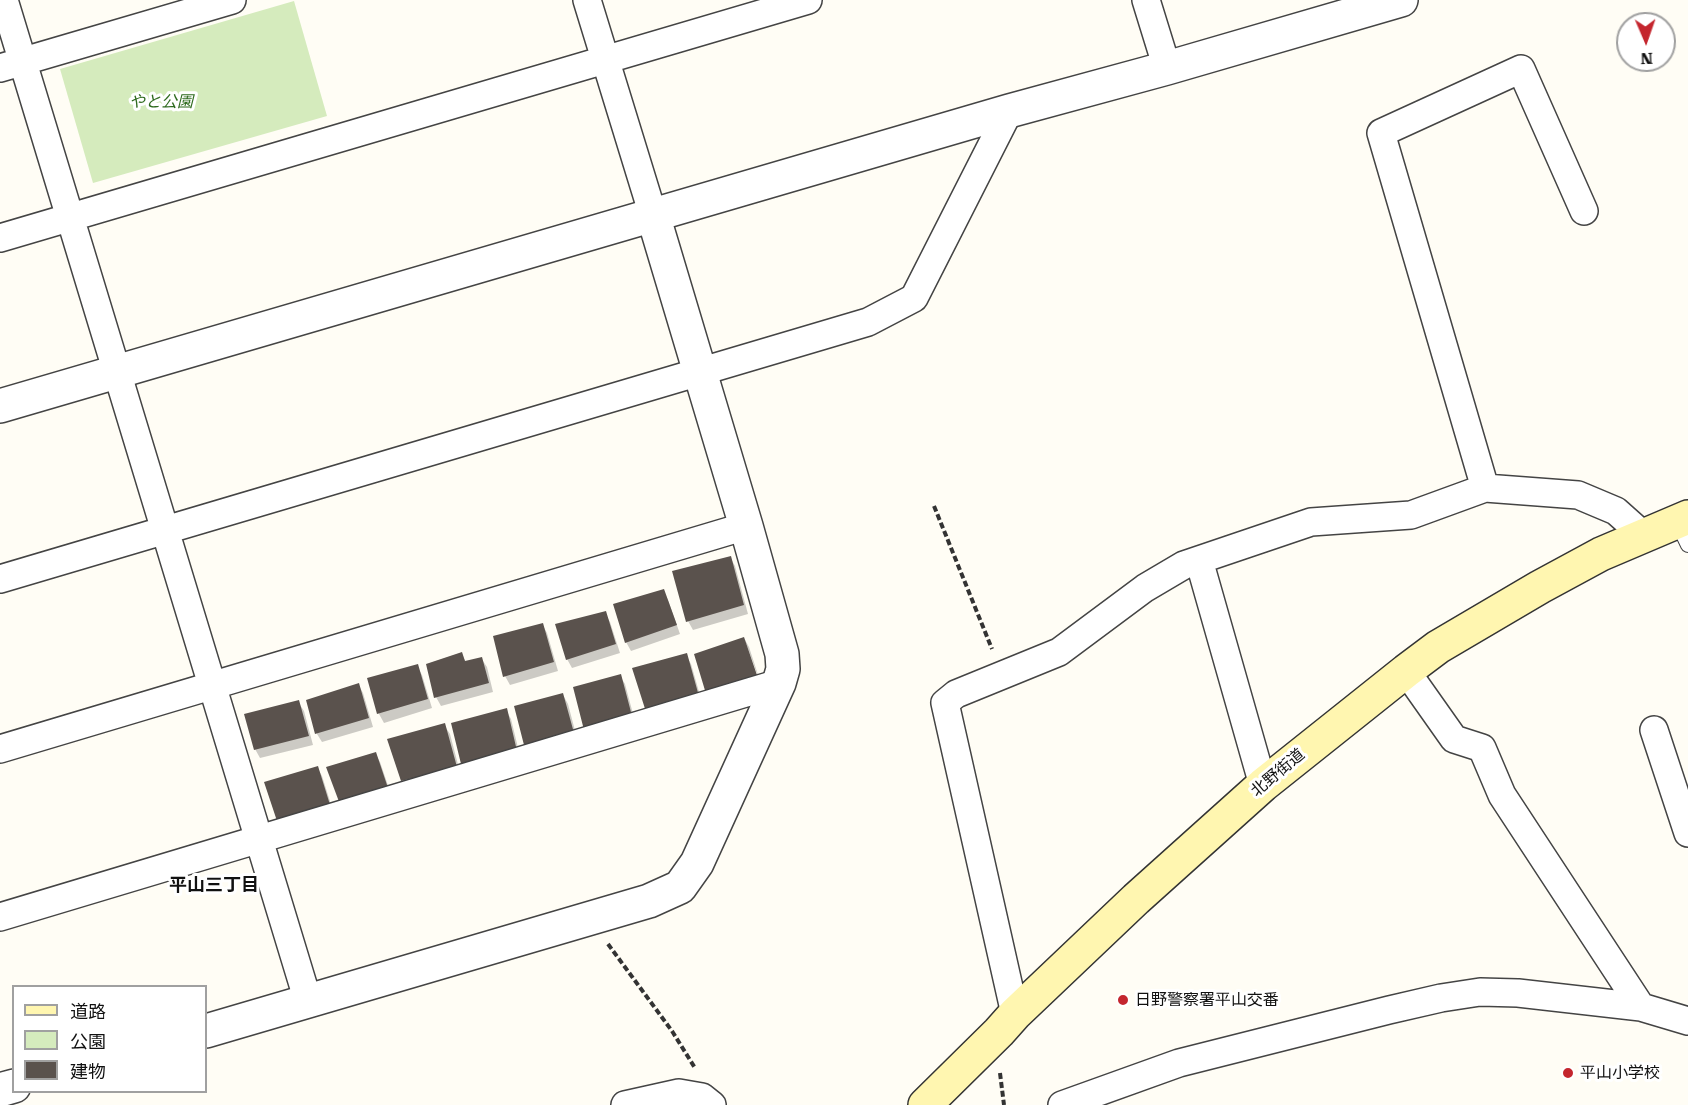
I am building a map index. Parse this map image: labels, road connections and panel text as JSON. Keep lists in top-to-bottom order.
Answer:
{
  "streets": {
    "main road": ["北野街道"]
  },
  "districts": ["平山三丁目"],
  "parks": ["やと公園"],
  "places": ["日野警察署平山交番", "平山小学校"],
  "legend": ["道路", "公園", "建物"],
  "north": "bottom"
}
